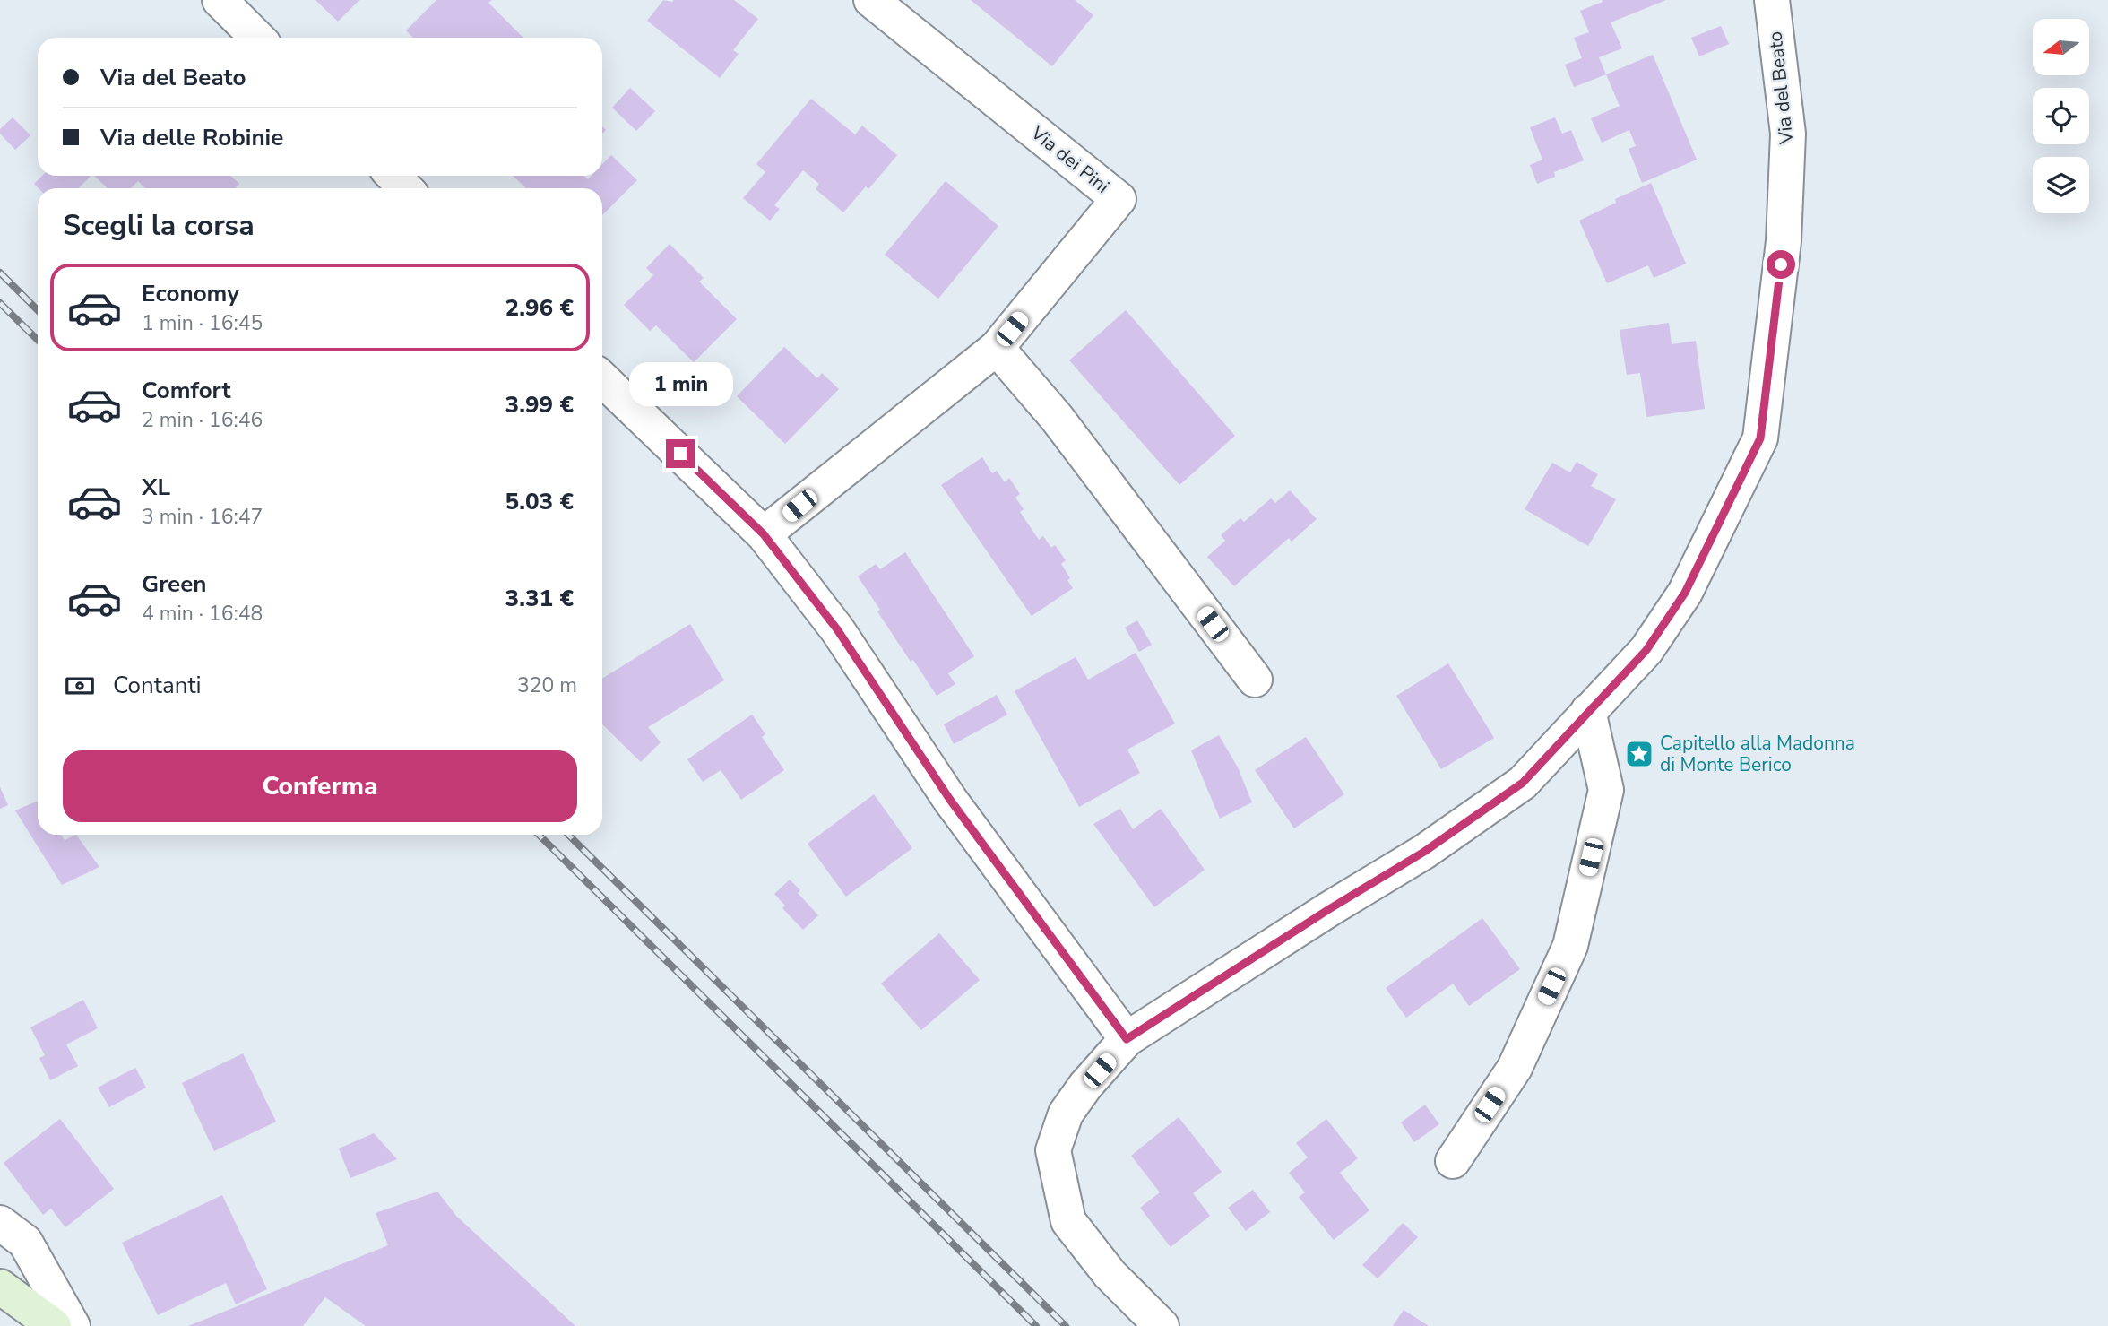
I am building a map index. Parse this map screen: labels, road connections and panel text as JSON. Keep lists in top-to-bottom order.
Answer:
{
  "streets": {
    "street": ["Via del Beato", "Via dei Pini"]
  },
  "places": {
    "place": ["Capitello alla Madonna di Monte Berico"]
  },
  "north": "left",
  "page": {
    "banner": ["Via del Beato", "Via delle Robinie"],
    "heading": "Scegli la corsa",
    "list": [
      {
        "name": "Economy",
        "note": "1 min · 16:45",
        "value": "2.96 €"
      },
      {
        "name": "Comfort",
        "note": "2 min · 16:46",
        "value": "3.99 €"
      },
      {
        "name": "XL",
        "note": "3 min · 16:47",
        "value": "5.03 €"
      },
      {
        "name": "Green",
        "note": "4 min · 16:48",
        "value": "3.31 €"
      }
    ],
    "bubble": "1 min",
    "pay": ["Contanti", "320 m"],
    "buttons": "Conferma"
  }
}
